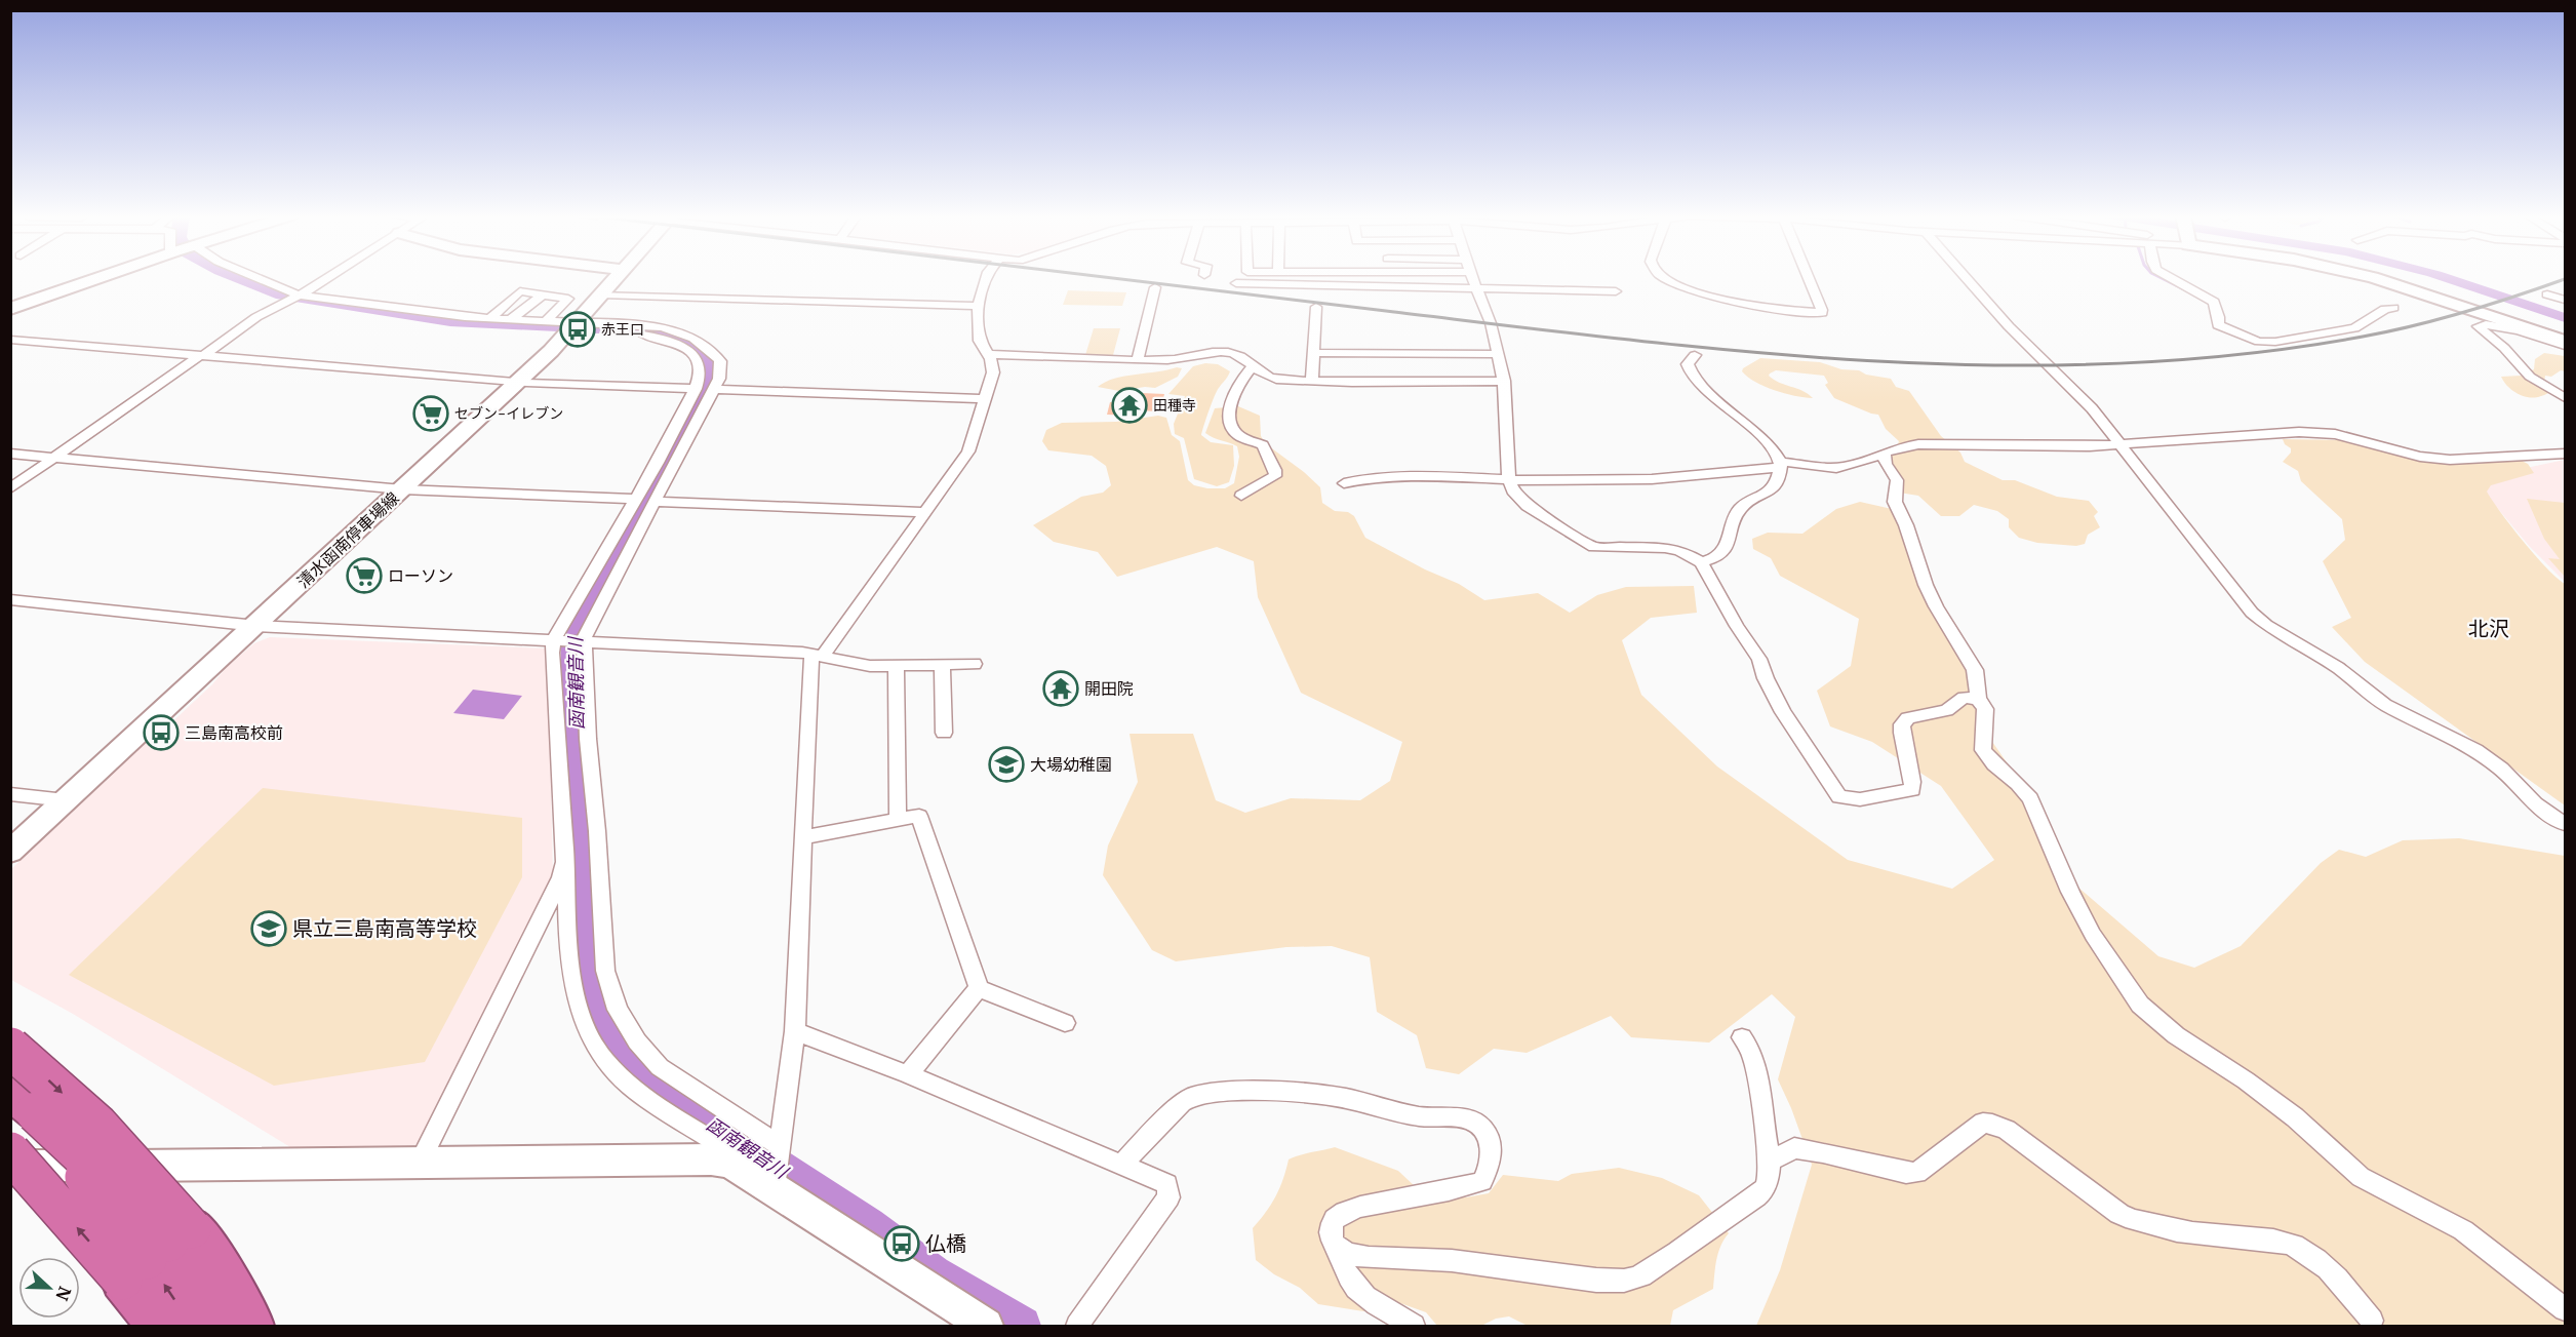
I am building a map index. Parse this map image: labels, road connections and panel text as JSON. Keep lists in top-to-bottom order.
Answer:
{
  "streets": {
    "street": ["清水函南停車場線"]
  },
  "districts": ["北沢"],
  "water": ["函南観音川"],
  "places": {
    "bus stop": ["赤王口", "三島南高校前", "仏橋"],
    "temple": ["田種寺", "開田院"],
    "supermarket": ["セブン-イレブン", "ローソン"],
    "school or university": ["大場幼稚園", "県立三島南高等学校"]
  },
  "north": "right"
}
